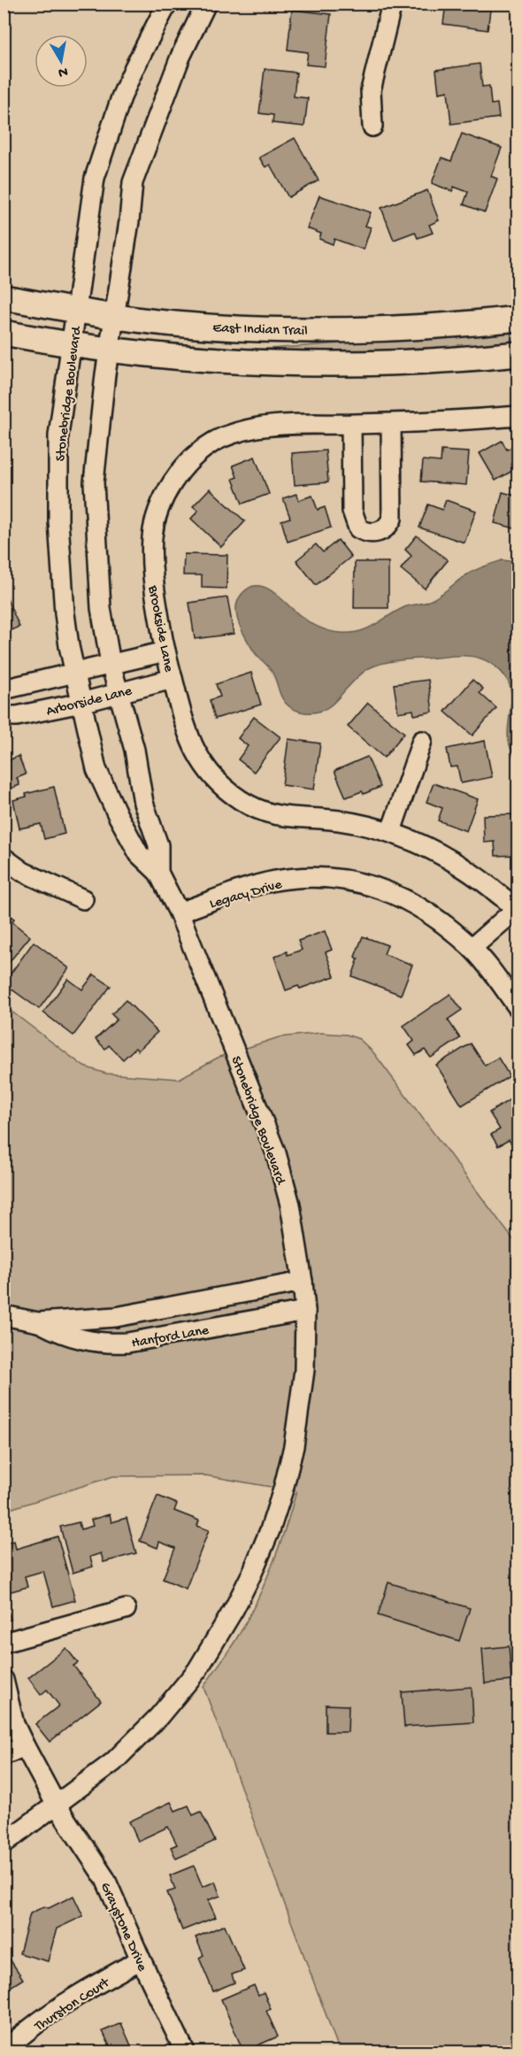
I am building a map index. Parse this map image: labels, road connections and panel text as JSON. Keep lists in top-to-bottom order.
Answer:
{
  "streets": {
    "main road": ["East Indian Trail"],
    "street": [
      "Stonebridge Boulevard",
      "Brookside Lane",
      "Arborside Lane",
      "Legacy Drive",
      "Hanford Lane",
      "Graystone Drive",
      "Thurston Court"
    ]
  },
  "crossings": [
    ["East Indian Trail", "Stonebridge Boulevard"],
    ["Stonebridge Boulevard", "Arborside Lane"],
    ["Stonebridge Boulevard", "Legacy Drive"],
    ["Stonebridge Boulevard", "Hanford Lane"],
    ["Stonebridge Boulevard", "Graystone Drive"],
    ["Brookside Lane", "Arborside Lane"],
    ["Graystone Drive", "Thurston Court"]
  ],
  "north": "bottom"
}
